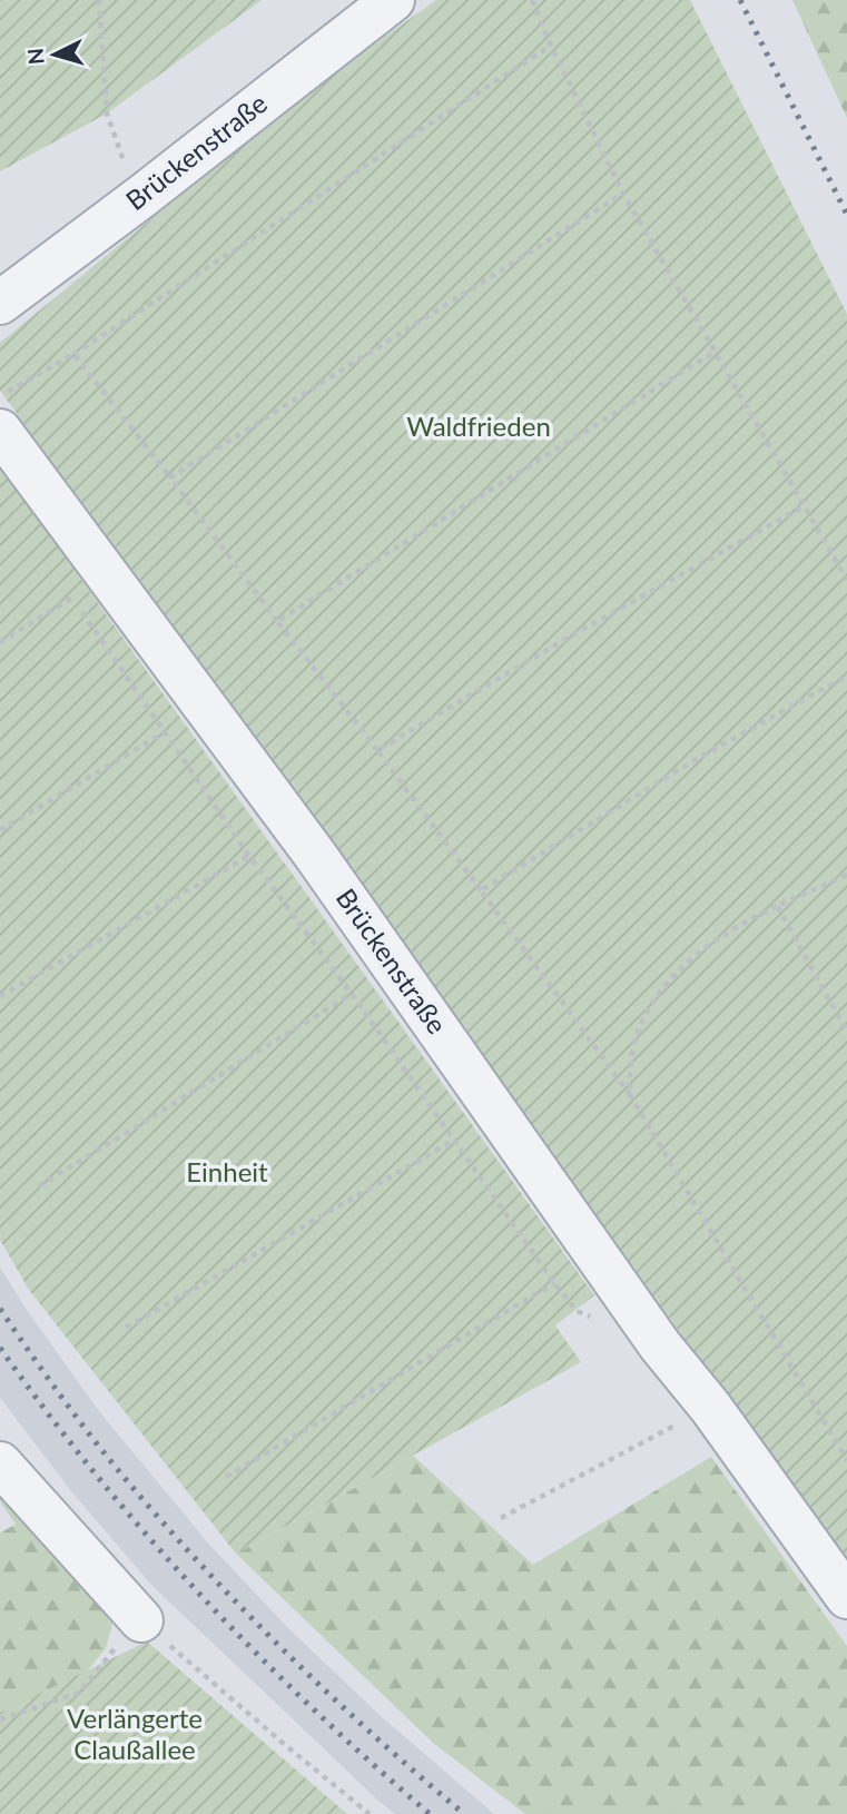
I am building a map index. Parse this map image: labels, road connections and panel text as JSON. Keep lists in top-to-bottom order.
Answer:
{
  "streets": {
    "street": ["Brückenstraße"]
  },
  "parks": ["Waldfrieden", "Einheit", "Verlängerte Claußallee"],
  "north": "left"
}
